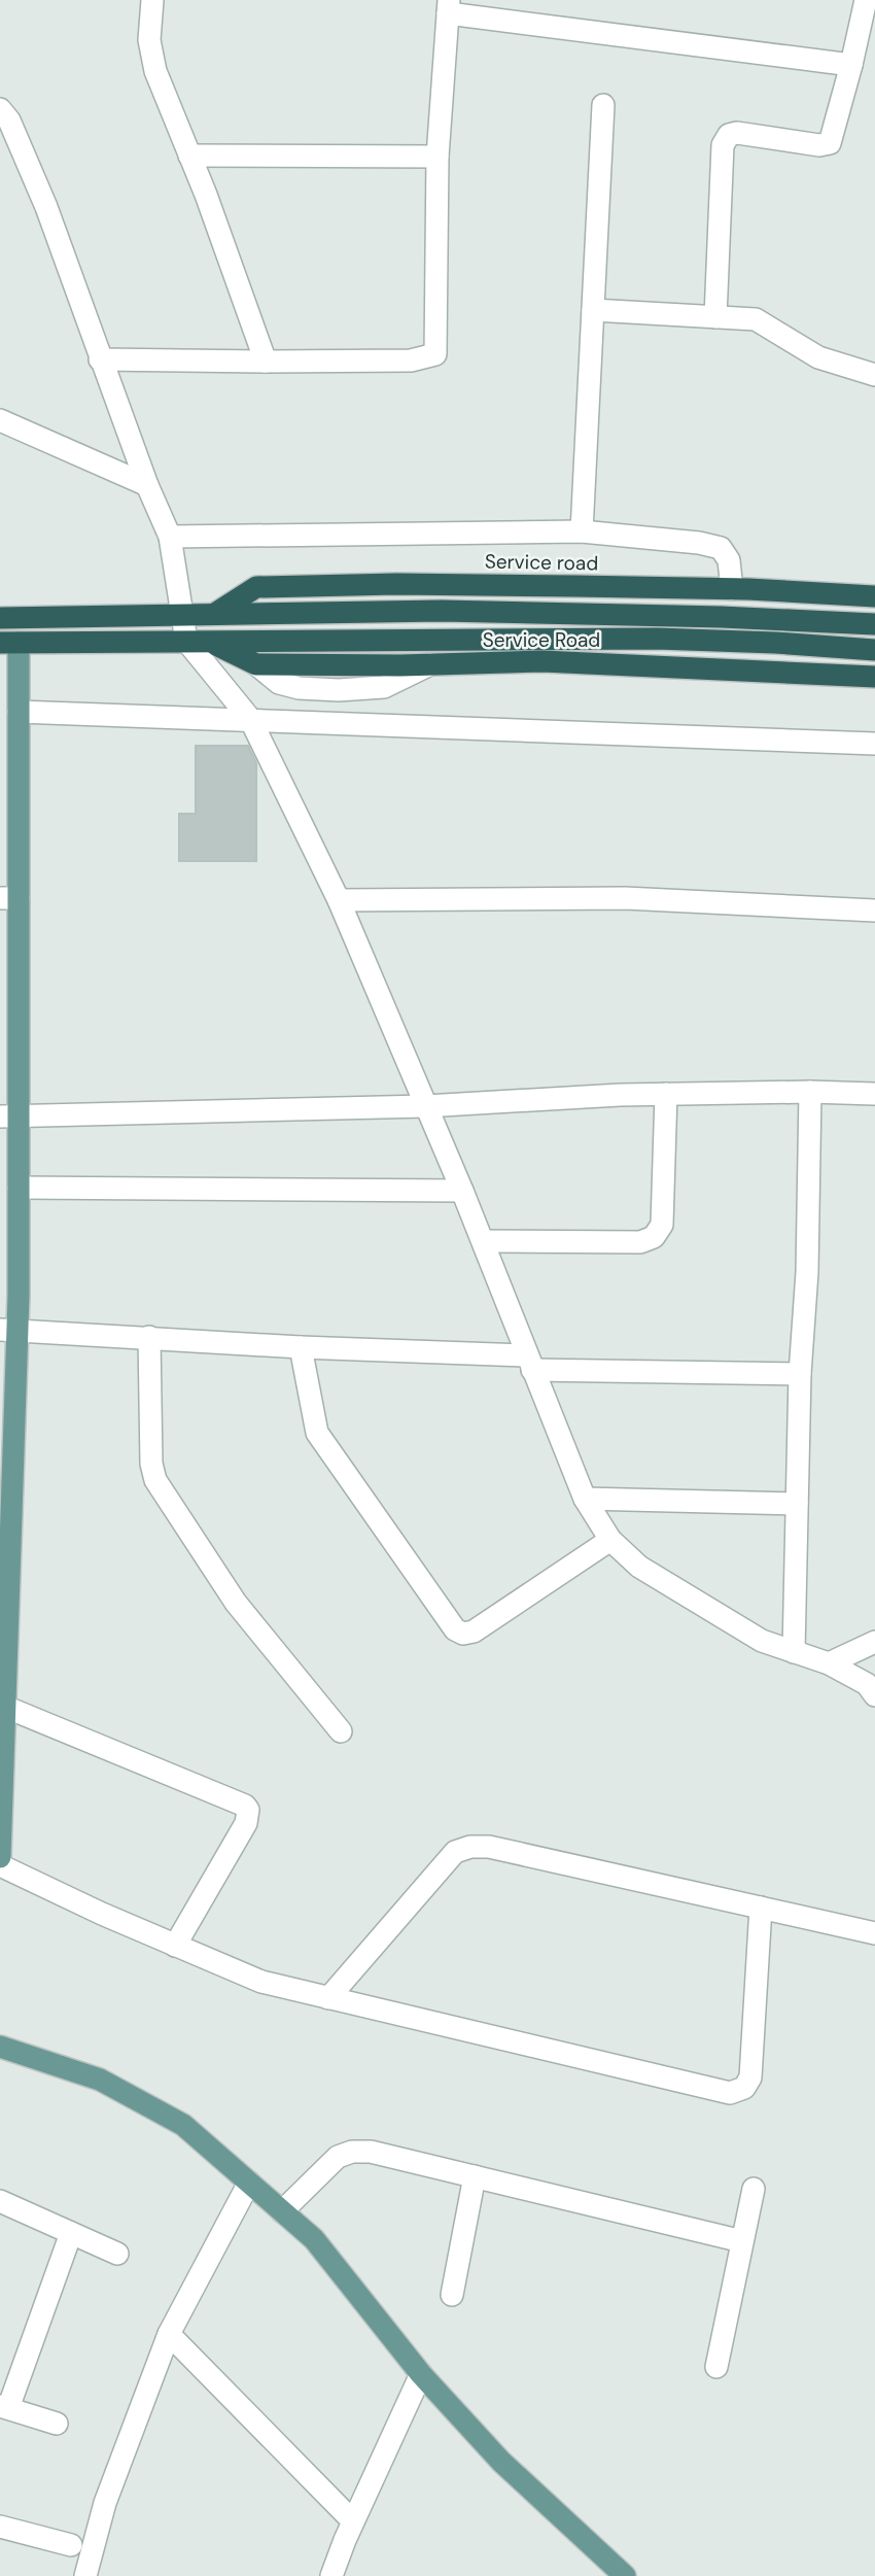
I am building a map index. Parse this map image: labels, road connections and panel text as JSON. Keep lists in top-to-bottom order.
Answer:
{
  "streets": {
    "highway": ["Service road", "Service Road"]
  }
}
